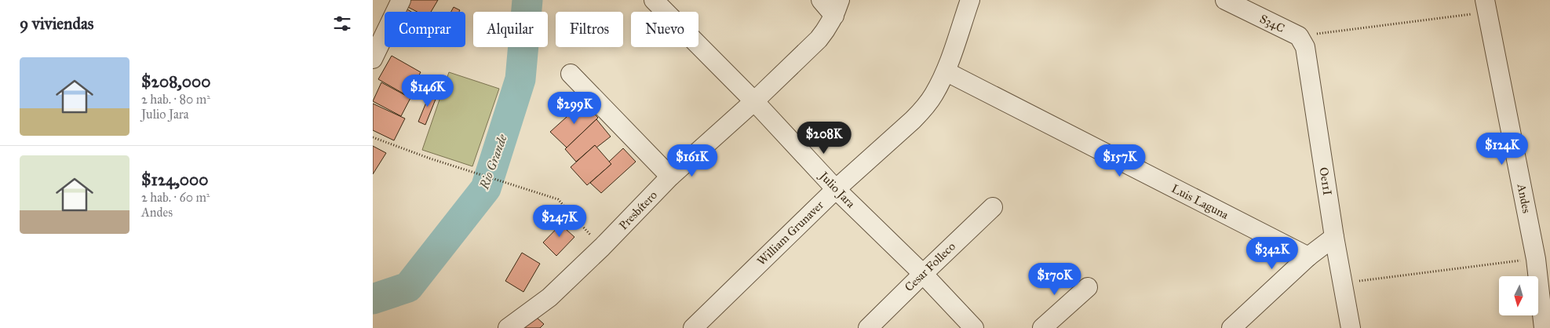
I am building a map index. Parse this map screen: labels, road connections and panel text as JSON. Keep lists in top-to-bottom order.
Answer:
{
  "streets": {
    "street": [
      "S34C",
      "Oe11I",
      "Julio Jara",
      "Andes",
      "Luis Laguna",
      "Presbítero",
      "William Grunaver",
      "Cesar Folleco"
    ]
  },
  "crossings": [
    ["S34C", "Oe11I"],
    ["Julio Jara", "Presbítero"],
    ["Julio Jara", "William Grunaver"],
    ["Julio Jara", "Cesar Folleco"],
    ["Luis Laguna", "William Grunaver"]
  ],
  "water": ["Rio Grande"],
  "north": "bottom",
  "page": {
    "heading": "9 viviendas",
    "chip": [
      "Comprar",
      "Alquilar",
      "Filtros",
      "Nuevo"
    ],
    "list": [
      {
        "name": "$208,000",
        "note": "2 hab. · 80 m² · Julio Jara"
      },
      {
        "name": "$124,000",
        "note": "2 hab. · 60 m² · Andes"
      }
    ],
    "price": [
      "$146K",
      "$299K",
      "$208K",
      "$124K",
      "$161K",
      "$157K",
      "$247K",
      "$342K",
      "$170K"
    ]
  }
}
